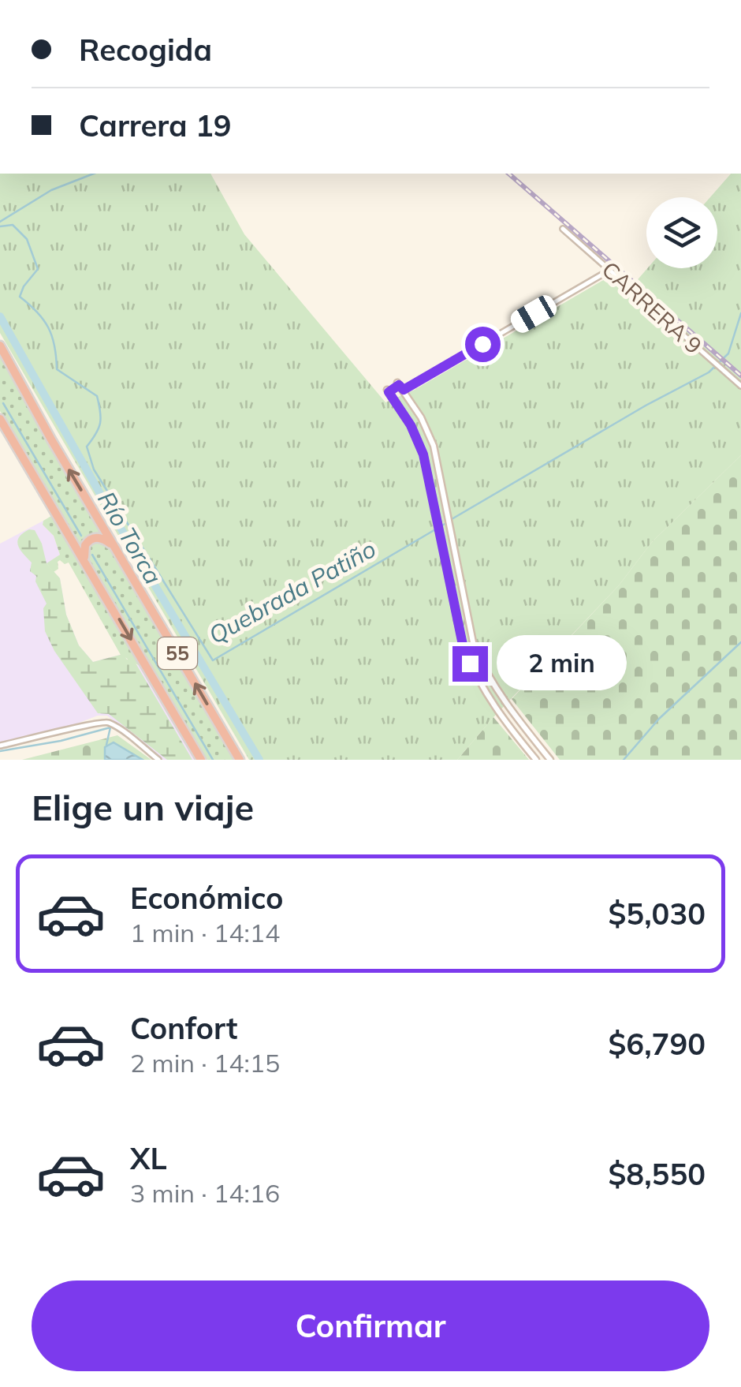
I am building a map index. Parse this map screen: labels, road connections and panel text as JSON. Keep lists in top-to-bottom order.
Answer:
{
  "streets": {
    "highway": ["55"],
    "street": ["CARRERA 9"]
  },
  "water": ["Río Torca", "Quebrada Patiño"],
  "page": {
    "banner": ["Recogida", "Carrera 19"],
    "bubble": "2 min",
    "heading": "Elige un viaje",
    "list": [
      {
        "name": "Económico",
        "note": "1 min · 14:14",
        "value": "$5,030"
      },
      {
        "name": "Confort",
        "note": "2 min · 14:15",
        "value": "$6,790"
      },
      {
        "name": "XL",
        "note": "3 min · 14:16",
        "value": "$8,550"
      }
    ],
    "buttons": "Confirmar"
  }
}
